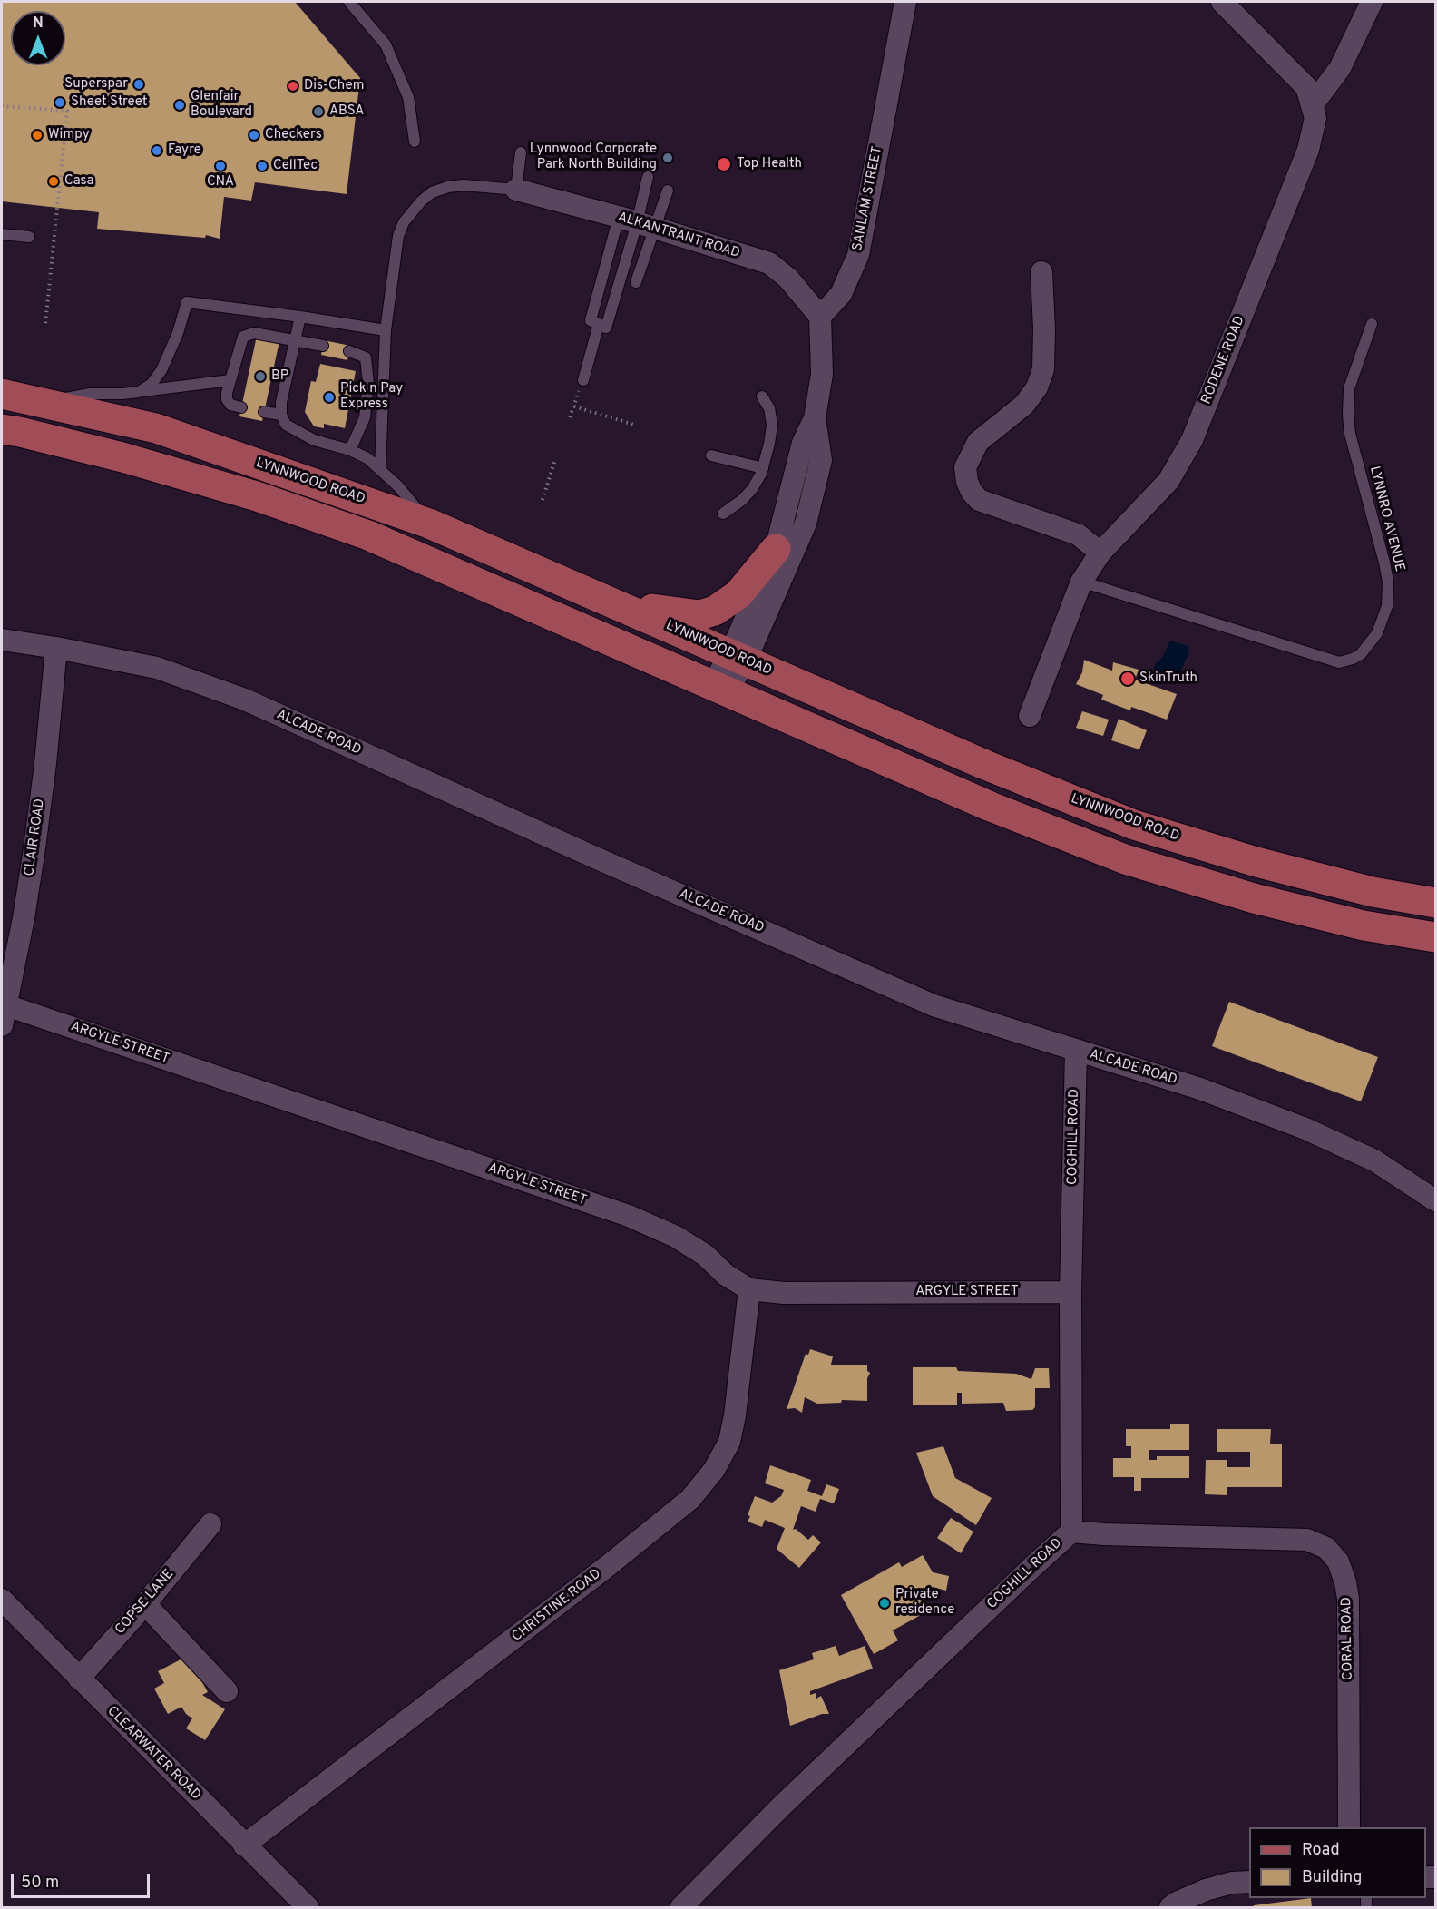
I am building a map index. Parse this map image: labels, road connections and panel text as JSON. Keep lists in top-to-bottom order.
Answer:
{
  "streets": {
    "main road": ["LYNNWOOD ROAD"],
    "street": [
      "SANLAM STREET",
      "ALKANTRANT ROAD",
      "RODENE ROAD",
      "ALCADE ROAD",
      "CLAIR ROAD",
      "ARGYLE STREET",
      "COGHILL ROAD",
      "COPSE LANE",
      "CHRISTINE ROAD",
      "CORAL ROAD",
      "CLEARWATER ROAD"
    ],
    "lane": ["LYNNRO AVENUE"]
  },
  "crossings": [
    ["SANLAM STREET", "ALKANTRANT ROAD"],
    ["RODENE ROAD", "LYNNRO AVENUE"],
    ["ALCADE ROAD", "CLAIR ROAD"],
    ["ALCADE ROAD", "COGHILL ROAD"],
    ["CLAIR ROAD", "ARGYLE STREET"],
    ["ARGYLE STREET", "COGHILL ROAD"],
    ["ARGYLE STREET", "CHRISTINE ROAD"],
    ["COGHILL ROAD", "CORAL ROAD"],
    ["COPSE LANE", "CLEARWATER ROAD"],
    ["CHRISTINE ROAD", "CLEARWATER ROAD"]
  ],
  "places": [
    "Superspar",
    "Dis-Chem",
    "Sheet Street",
    "Glenfair Boulevard",
    "ABSA",
    "Wimpy",
    "Checkers",
    "Fayre",
    "Lynnwood Corporate Park North Building",
    "Top Health",
    "CNA",
    "CellTec",
    "Casa",
    "BP",
    "Pick n Pay Express",
    "SkinTruth",
    "Private residence"
  ],
  "legend": ["Road", "Building"],
  "scale_bar": "50 m",
  "north": "top"
}
